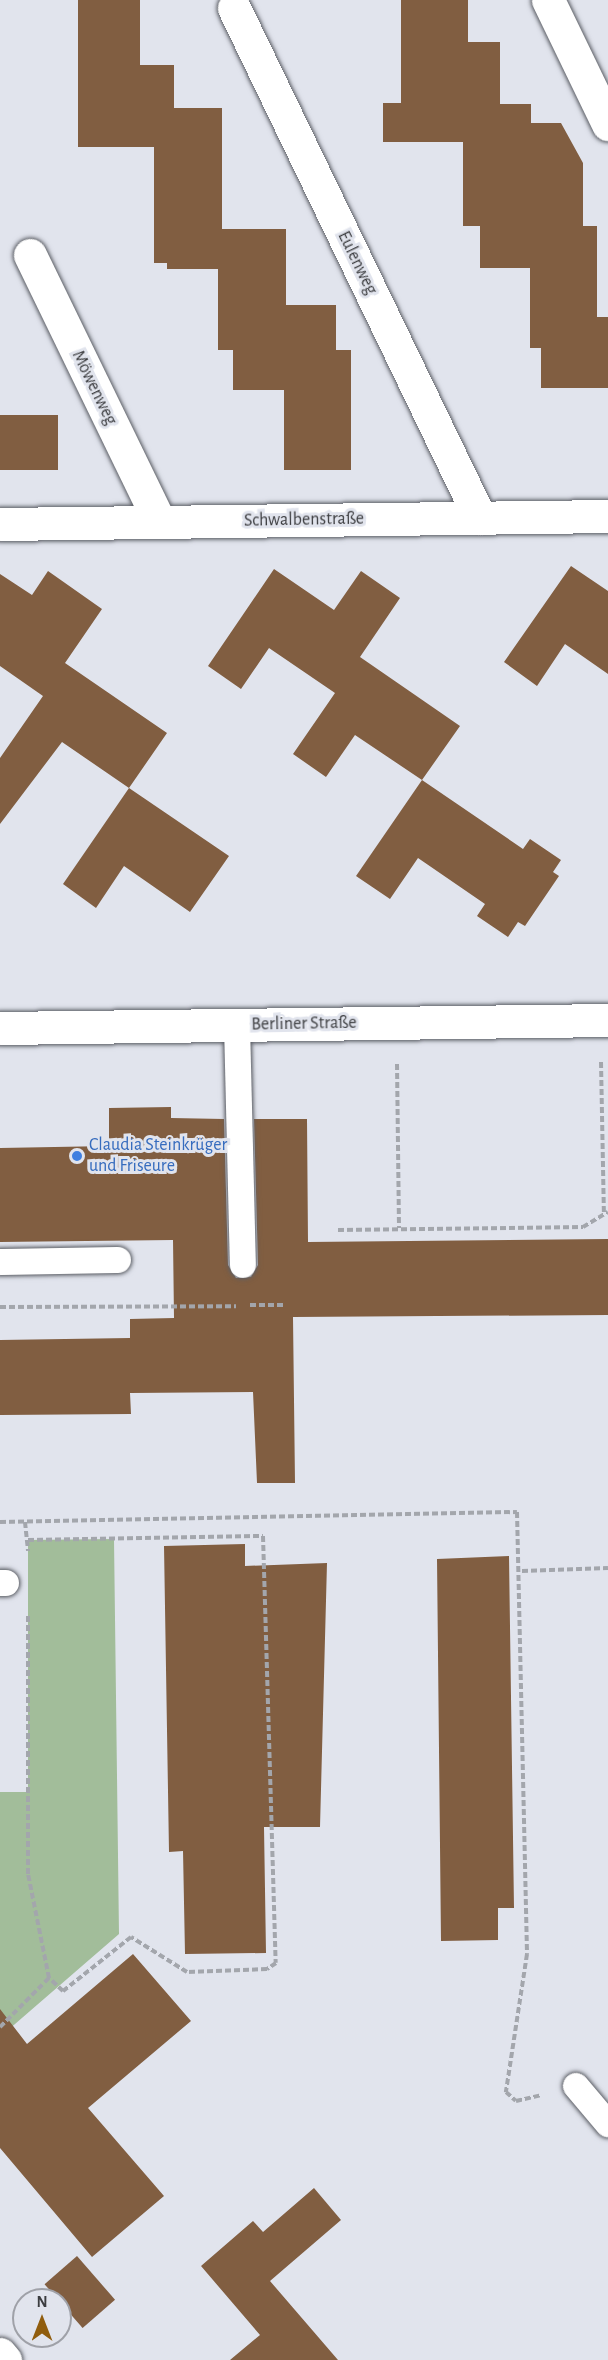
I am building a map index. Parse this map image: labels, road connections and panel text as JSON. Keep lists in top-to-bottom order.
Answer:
{
  "streets": {
    "street": [
      "Eulenweg",
      "Möwenweg",
      "Schwalbenstraße",
      "Berliner Straße"
    ]
  },
  "crossings": [
    ["Eulenweg", "Schwalbenstraße"],
    ["Möwenweg", "Schwalbenstraße"]
  ],
  "places": ["Claudia Steinkrüger und Friseure"],
  "north": "top"
}
